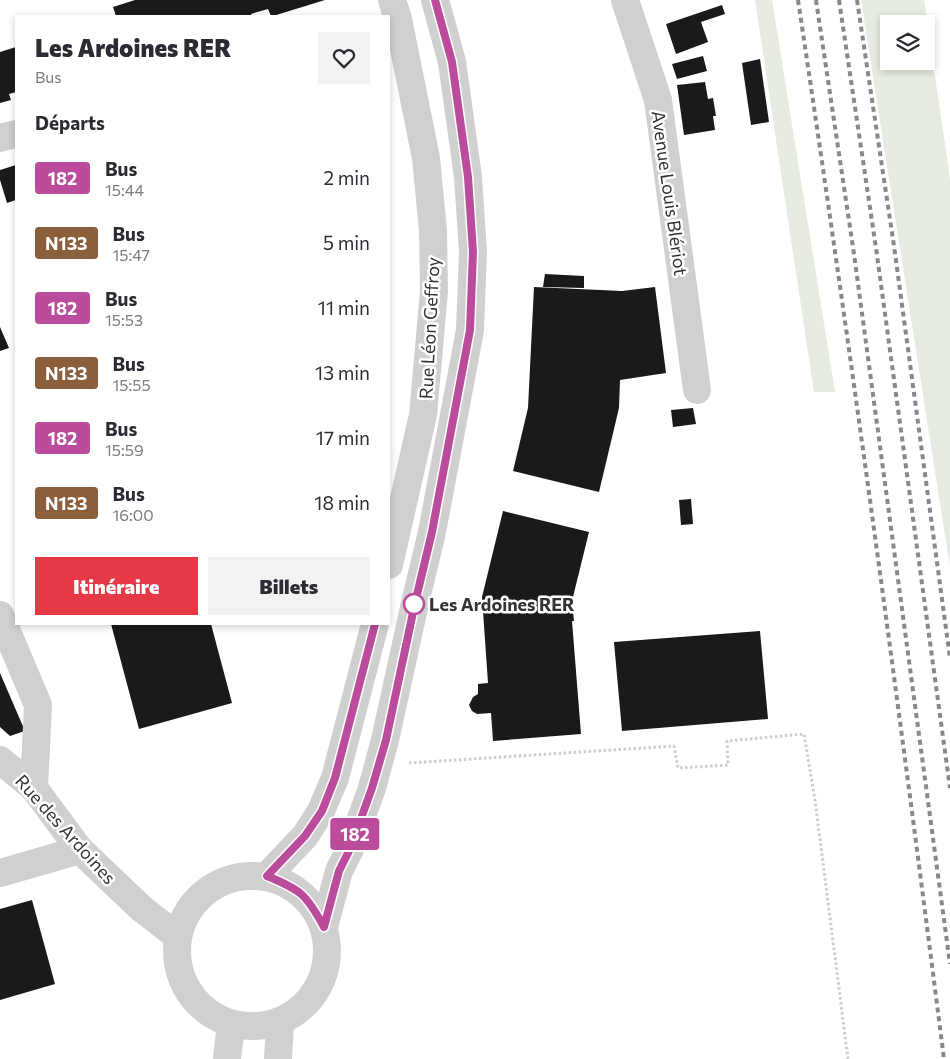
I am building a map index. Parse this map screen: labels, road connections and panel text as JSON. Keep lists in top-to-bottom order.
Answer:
{
  "streets": {
    "street": ["Avenue Louis Blériot", "Rue Léon Geffroy", "Rue des Ardoines"]
  },
  "crossings": [
    ["Rue Léon Geffroy", "Rue des Ardoines"]
  ],
  "places": ["Les Ardoines RER"],
  "lines": ["bus line 182"],
  "page": {
    "on_map": "182",
    "heading": [
      ["Les Ardoines RER", "Bus"],
      "Départs"
    ],
    "list": [
      {
        "mark": "182",
        "name": "Bus",
        "note": "15:44",
        "value": "2 min"
      },
      {
        "mark": "N133",
        "name": "Bus",
        "note": "15:47",
        "value": "5 min"
      },
      {
        "mark": "182",
        "name": "Bus",
        "note": "15:53",
        "value": "11 min"
      },
      {
        "mark": "N133",
        "name": "Bus",
        "note": "15:55",
        "value": "13 min"
      },
      {
        "mark": "182",
        "name": "Bus",
        "note": "15:59",
        "value": "17 min"
      },
      {
        "mark": "N133",
        "name": "Bus",
        "note": "16:00",
        "value": "18 min"
      }
    ],
    "buttons": ["Itinéraire", "Billets"]
  }
}
